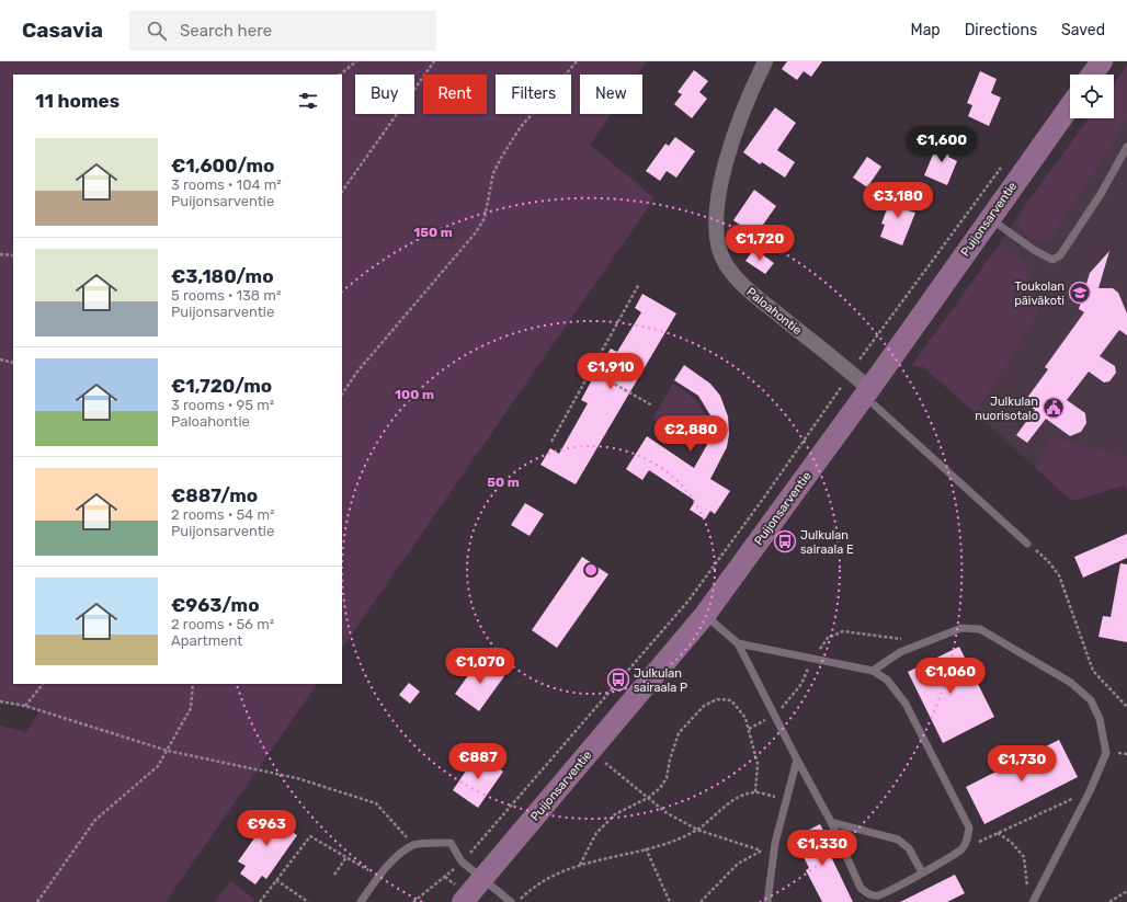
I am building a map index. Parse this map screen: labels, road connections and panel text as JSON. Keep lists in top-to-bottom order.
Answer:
{
  "streets": {
    "main road": ["Puijonsarventie"],
    "street": ["Paloahontie"]
  },
  "crossings": [
    ["Puijonsarventie", "Paloahontie"]
  ],
  "places": {
    "school or university": ["Toukolan päiväkoti"],
    "public building": ["Julkulan nuorisotalo"],
    "bus stop": ["Julkulan sairaala E", "Julkulan sairaala P"]
  },
  "page": {
    "header": "Casavia",
    "search": "Search here",
    "nav": ["Map", "Directions", "Saved"],
    "chip": [
      "Buy",
      "Rent",
      "Filters",
      "New"
    ],
    "heading": "11 homes",
    "price": [
      "€1,600",
      "€3,180",
      "€1,720",
      "€1,910",
      "€2,880",
      "€1,070",
      "€1,060",
      "€887",
      "€1,730",
      "€963",
      "€1,330"
    ],
    "list": [
      {
        "name": "€1,600/mo",
        "note": "3 rooms · 104 m² · Puijonsarventie"
      },
      {
        "name": "€3,180/mo",
        "note": "5 rooms · 138 m² · Puijonsarventie"
      },
      {
        "name": "€1,720/mo",
        "note": "3 rooms · 95 m² · Paloahontie"
      },
      {
        "name": "€887/mo",
        "note": "2 rooms · 54 m² · Puijonsarventie"
      },
      {
        "name": "€963/mo",
        "note": "2 rooms · 56 m² · Apartment"
      }
    ]
  },
  "rings": ["150 m", "100 m", "50 m"]
}
